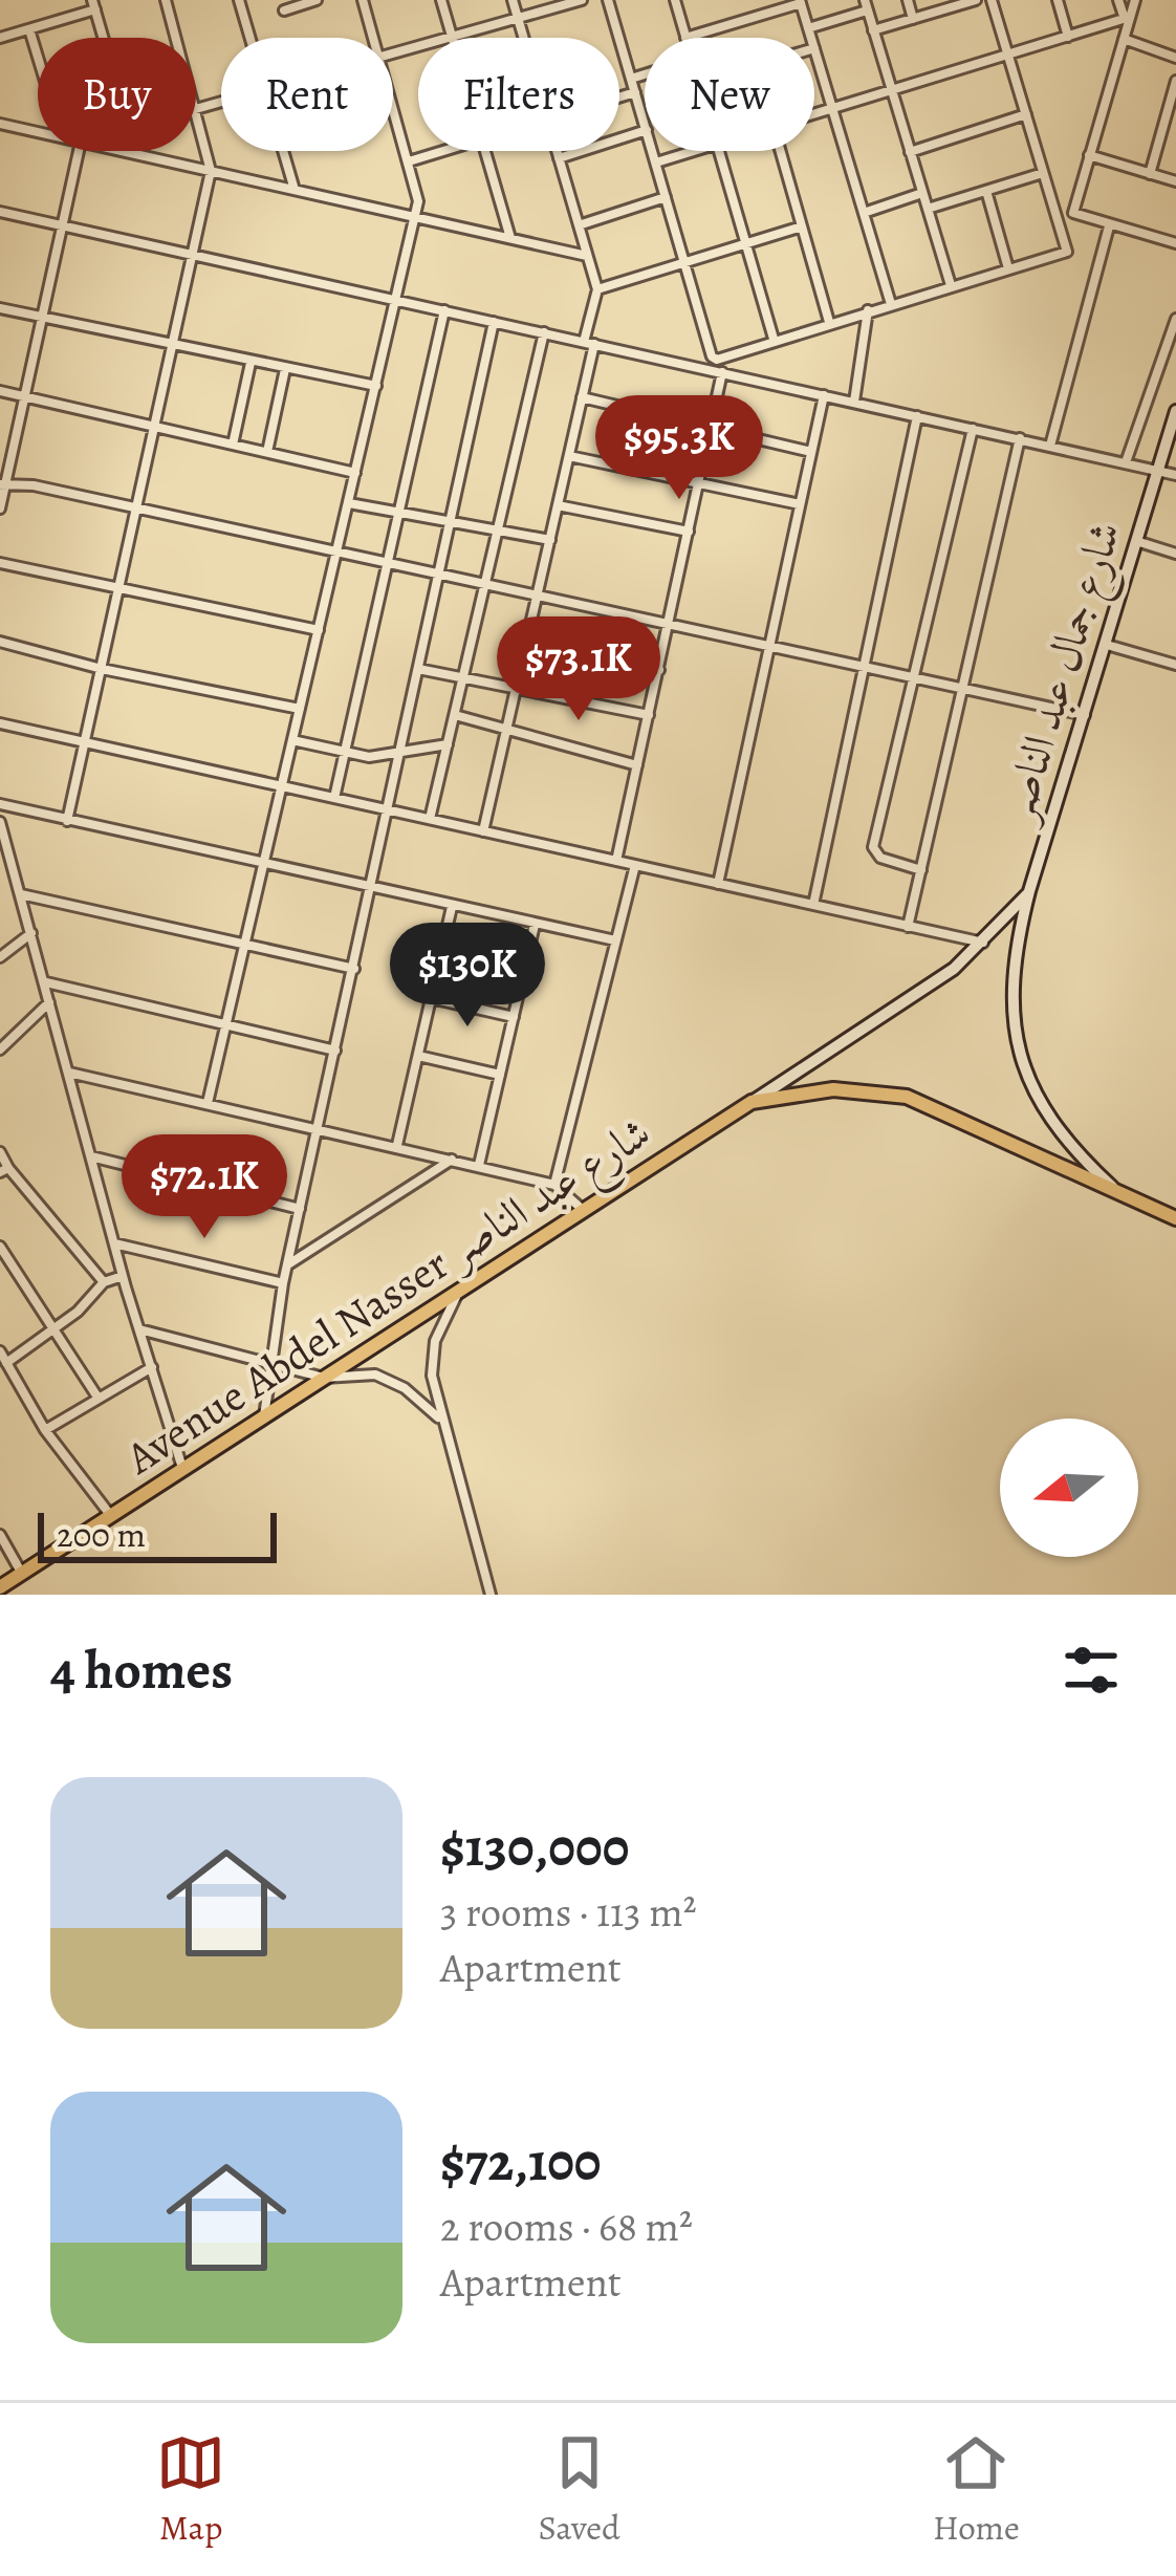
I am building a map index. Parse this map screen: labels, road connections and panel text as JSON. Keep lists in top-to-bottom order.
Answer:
{
  "streets": {
    "main road": ["شارع جمال عبد الناصر", "Avenue Abdel Nasser شارع عبد الناصر"]
  },
  "crossings": [
    ["شارع جمال عبد الناصر", "Avenue Abdel Nasser شارع عبد الناصر"]
  ],
  "scale_bar": "200 m",
  "north": "left",
  "page": {
    "chip": [
      "Buy",
      "Rent",
      "Filters",
      "New"
    ],
    "price": [
      "$95.3K",
      "$73.1K",
      "$130K",
      "$72.1K"
    ],
    "scale": "200 m",
    "heading": "4 homes",
    "list": [
      {
        "name": "$130,000",
        "note": "3 rooms · 113 m² · Apartment"
      },
      {
        "name": "$72,100",
        "note": "2 rooms · 68 m² · Apartment"
      }
    ],
    "tabs": ["Map", "Saved", "Home"]
  }
}
